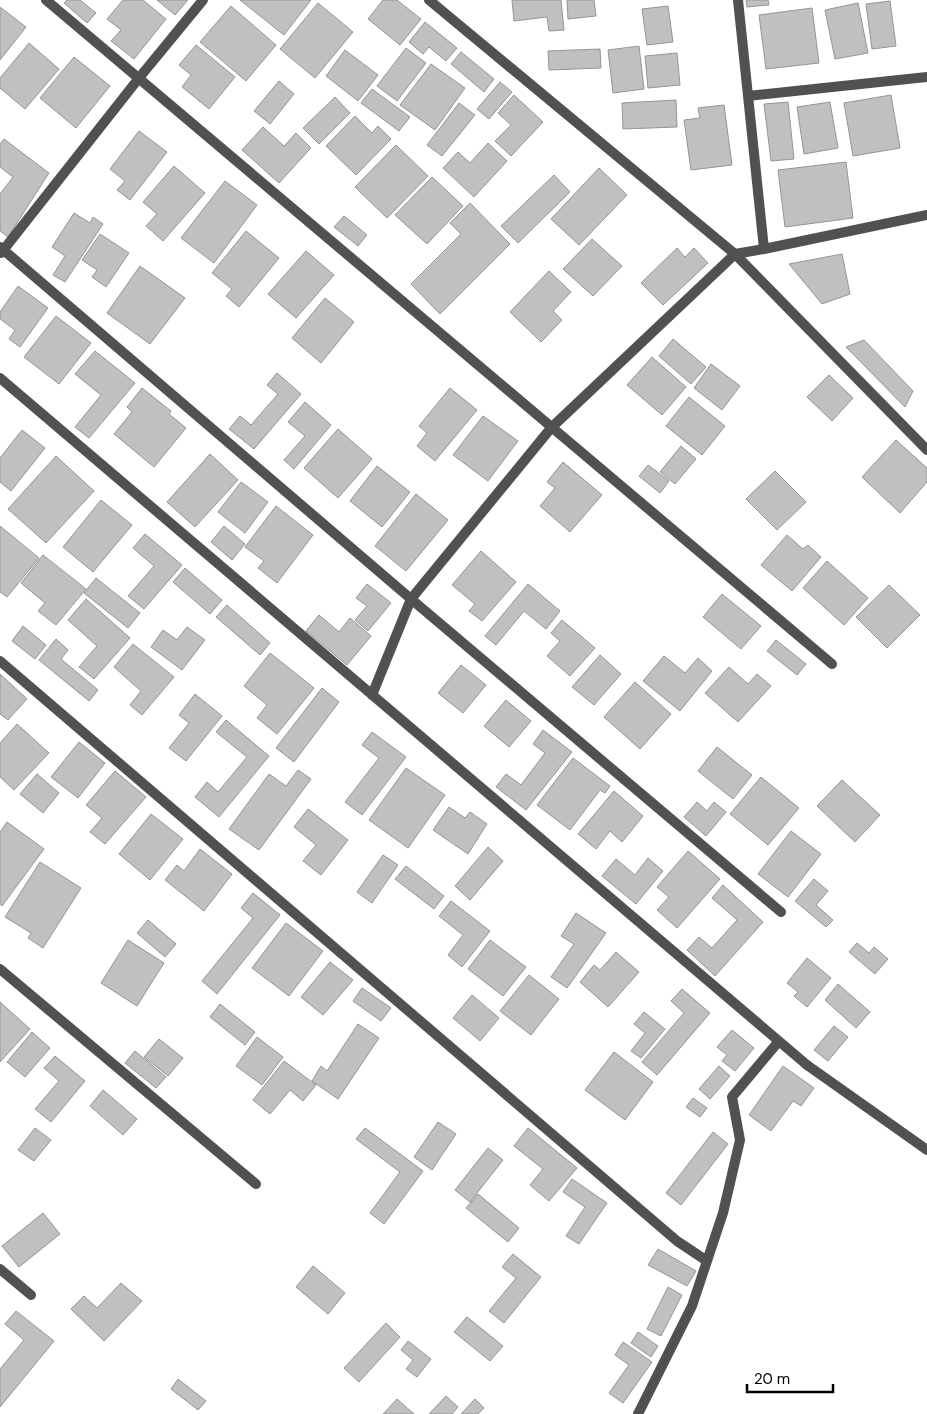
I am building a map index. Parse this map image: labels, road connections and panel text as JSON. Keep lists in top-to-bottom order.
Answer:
{
  "scale_bar": "20 m"
}
